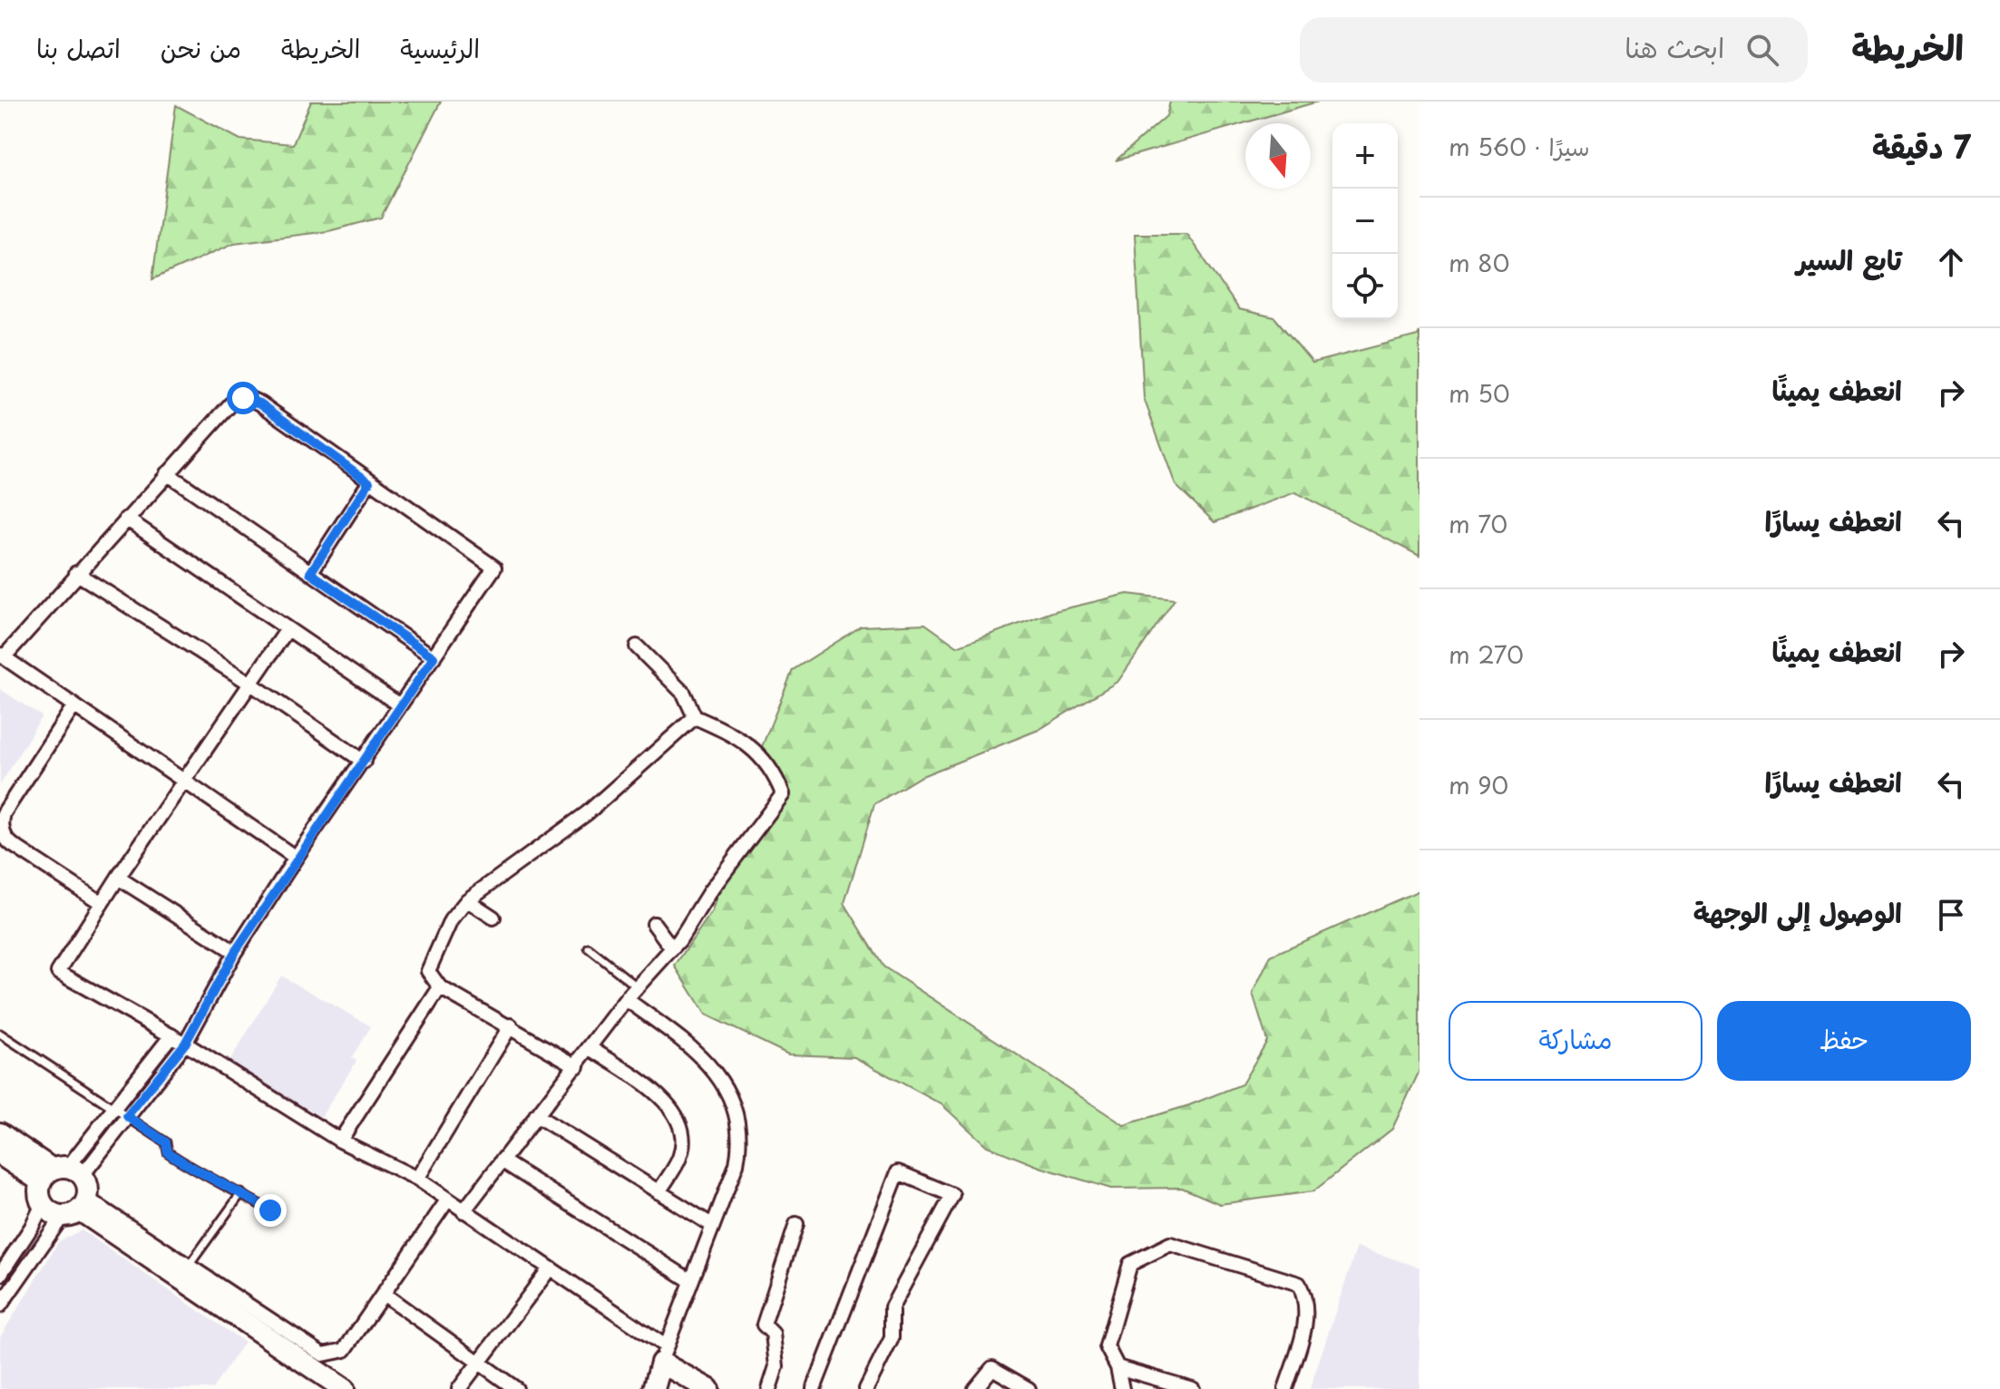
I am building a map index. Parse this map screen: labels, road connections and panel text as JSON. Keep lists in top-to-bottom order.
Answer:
{
  "north": "bottom",
  "page": {
    "header": "الخريطة",
    "search": "ابحث هنا",
    "nav": [
      "الرئيسية",
      "الخريطة",
      "من نحن",
      "اتصل بنا"
    ],
    "heading": ["7 دقيقة", "سيرًا · 560 m"],
    "map_buttons": ["+", "−"],
    "list": [
      ["تابع السير", "80 m"],
      ["انعطف يمينًا", "50 m"],
      ["انعطف يسارًا", "70 m"],
      ["انعطف يمينًا", "270 m"],
      ["انعطف يسارًا", "90 m"],
      "الوصول إلى الوجهة"
    ],
    "buttons": ["حفظ", "مشاركة"]
  }
}
